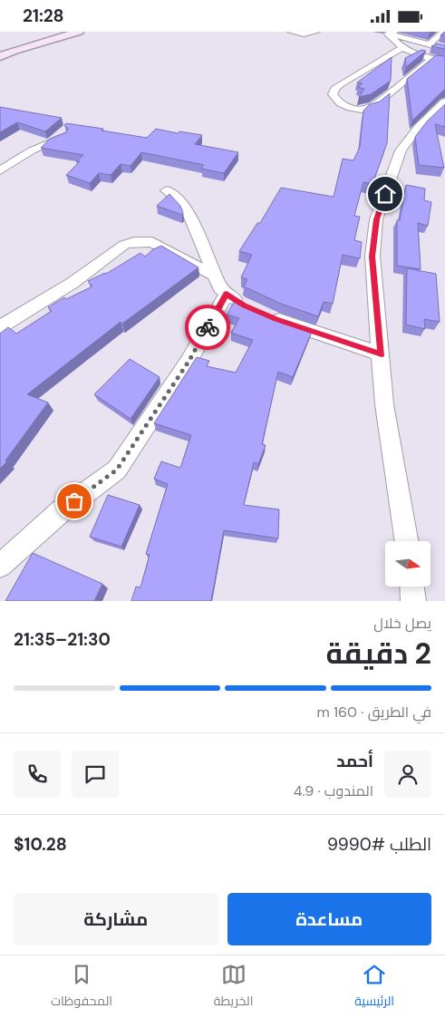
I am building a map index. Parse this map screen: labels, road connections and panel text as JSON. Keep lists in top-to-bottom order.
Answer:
{
  "north": "right",
  "page": {
    "status": "21:28",
    "heading": ["2 دقيقة", "يصل خلال", "21:30–21:35"],
    "panel": [
      "أحمد",
      "المندوب · 4.9",
      "الطلب #9990",
      "$10.28"
    ],
    "bar": "في الطريق · 160 m",
    "buttons": ["مساعدة", "مشاركة"],
    "tabs": ["الرئيسية", "الخريطة", "المحفوظات"]
  }
}
